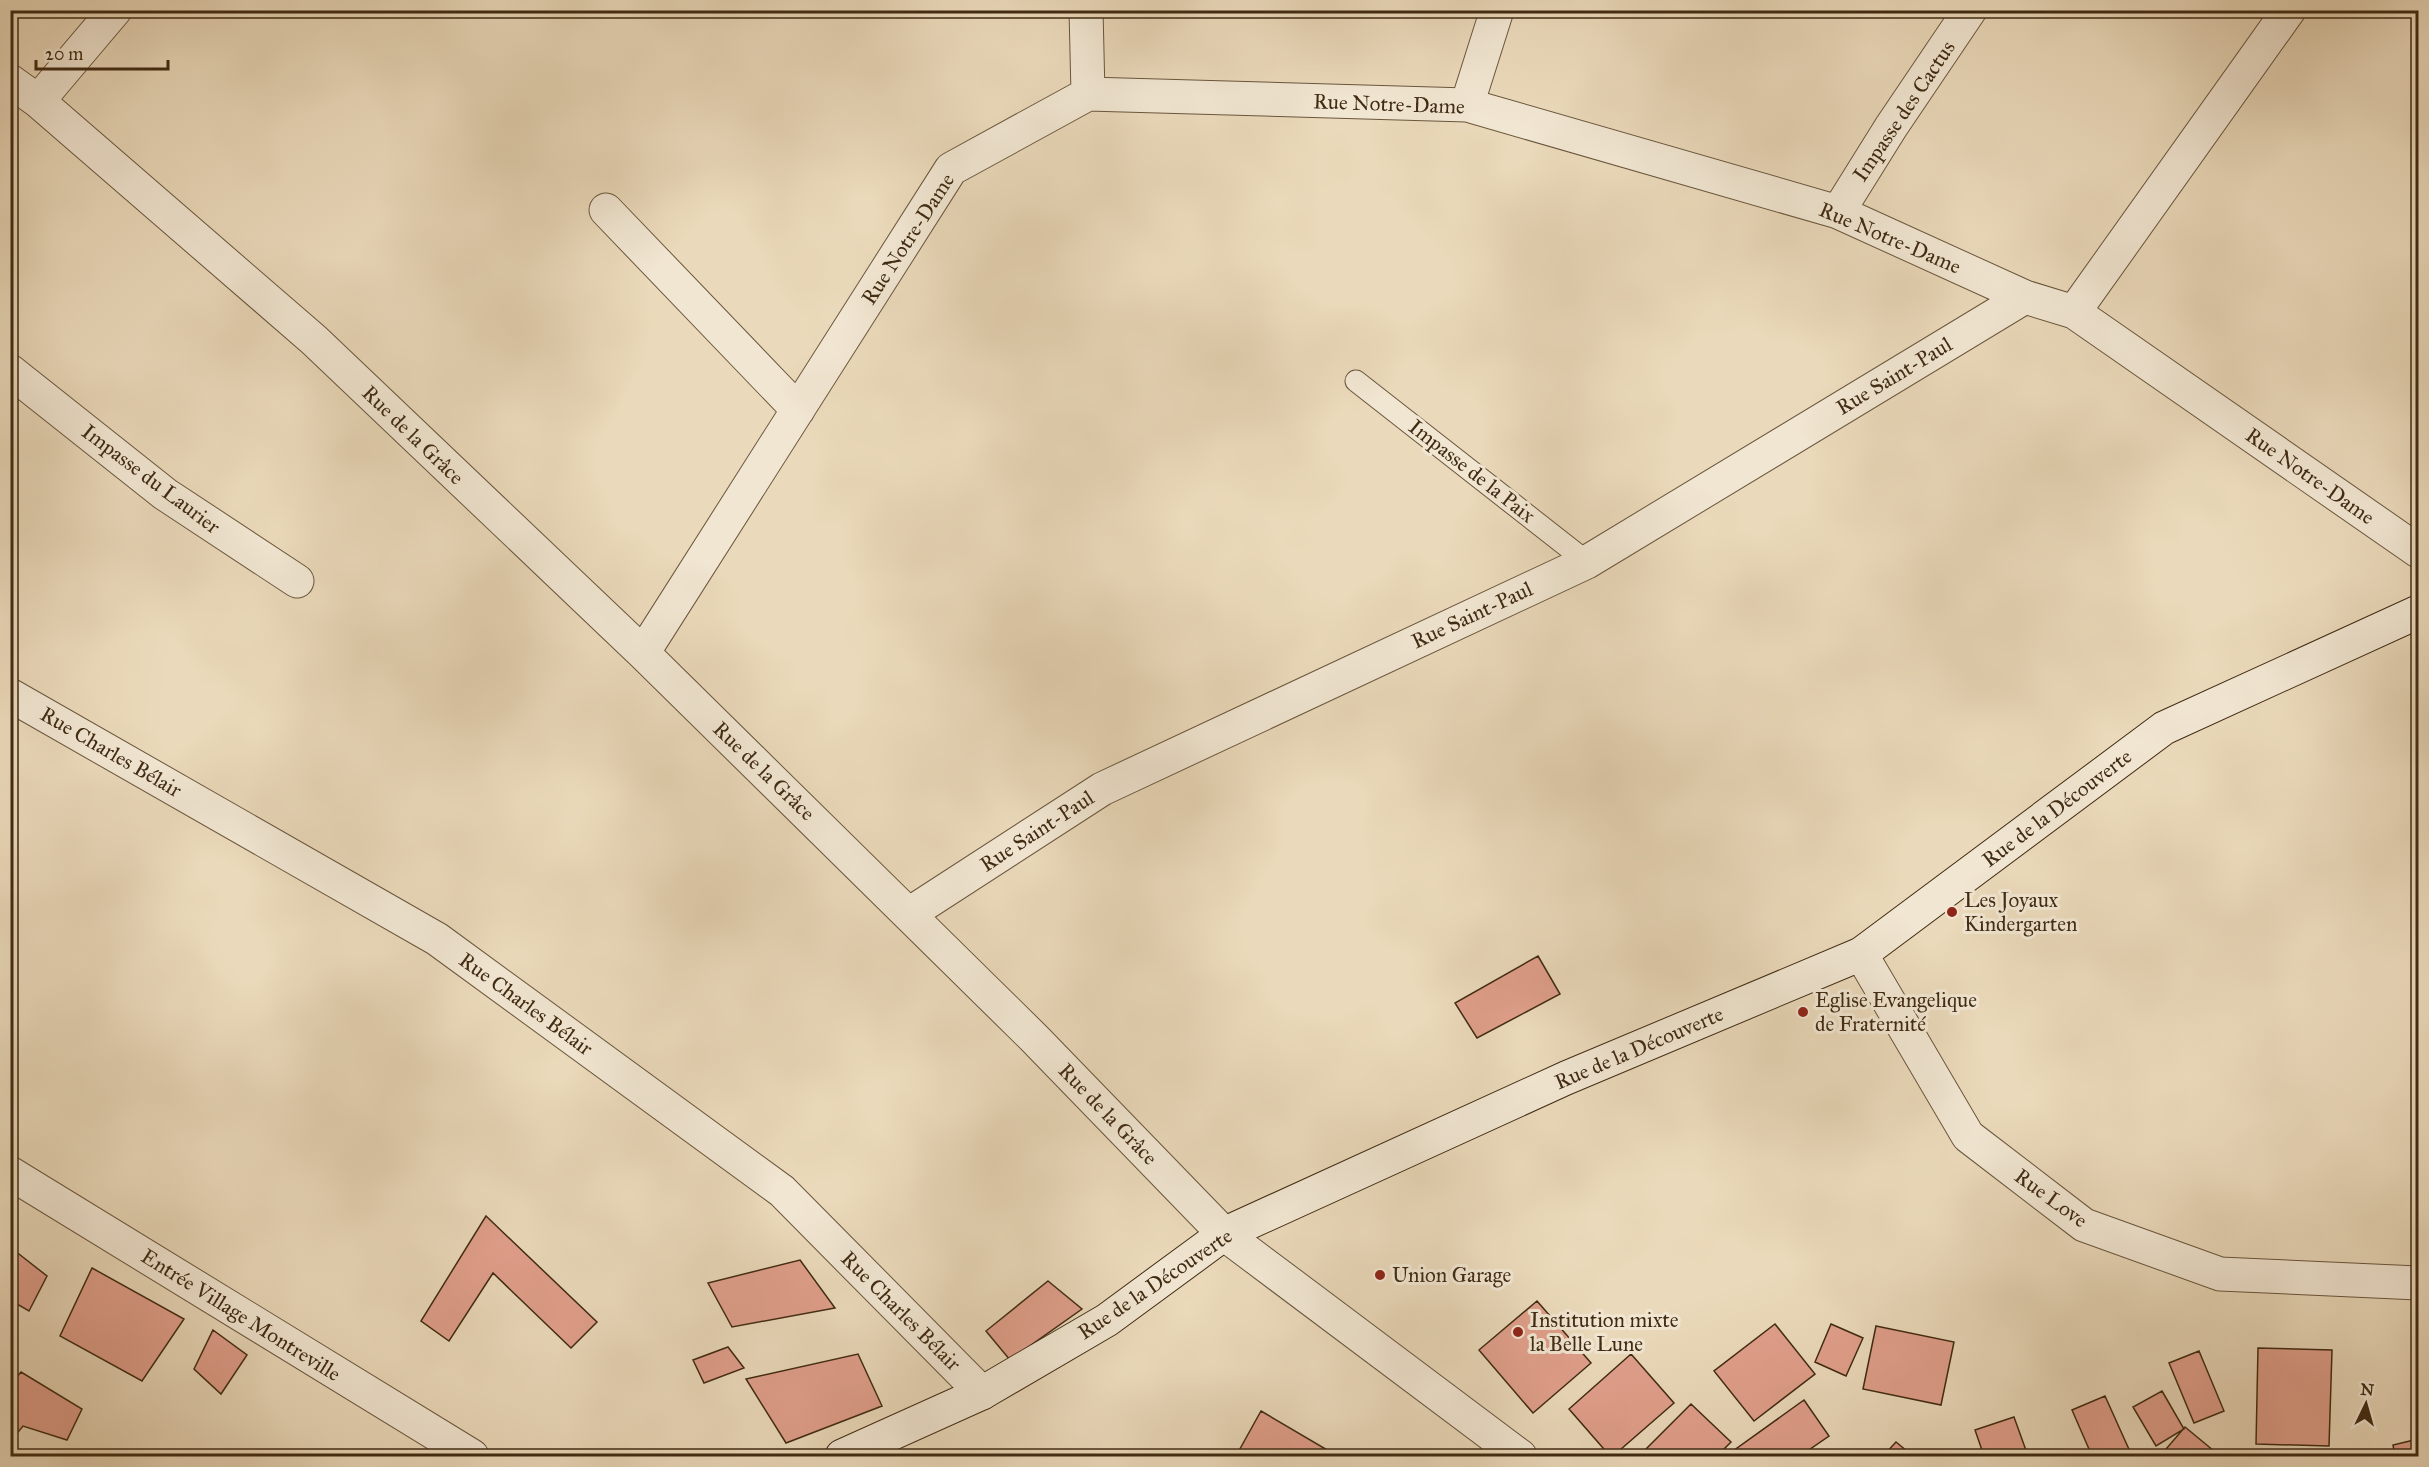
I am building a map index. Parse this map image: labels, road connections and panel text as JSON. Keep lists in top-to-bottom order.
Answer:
{
  "streets": {
    "street": [
      "Rue Notre-Dame",
      "Impasse des Cactus",
      "Rue Saint-Paul",
      "Rue de la Grâce",
      "Impasse du Laurier",
      "Rue Charles Bélair",
      "Rue de la Découverte",
      "Rue Love",
      "Entrée Village Montreville"
    ],
    "lane": ["Impasse de la Paix"]
  },
  "crossings": [
    ["Rue Notre-Dame", "Impasse des Cactus"],
    ["Rue Notre-Dame", "Rue Saint-Paul"],
    ["Rue Notre-Dame", "Rue de la Grâce"],
    ["Rue Saint-Paul", "Rue de la Grâce"],
    ["Rue Saint-Paul", "Impasse de la Paix"],
    ["Rue de la Grâce", "Rue de la Découverte"],
    ["Rue Charles Bélair", "Rue de la Découverte"],
    ["Rue de la Découverte", "Rue Love"]
  ],
  "places": [
    "Les Joyaux Kindergarten",
    "Eglise Evangelique de Fraternité",
    "Union Garage",
    "Institution mixte la Belle Lune"
  ],
  "scale_bar": "20 m",
  "north": "top"
}
